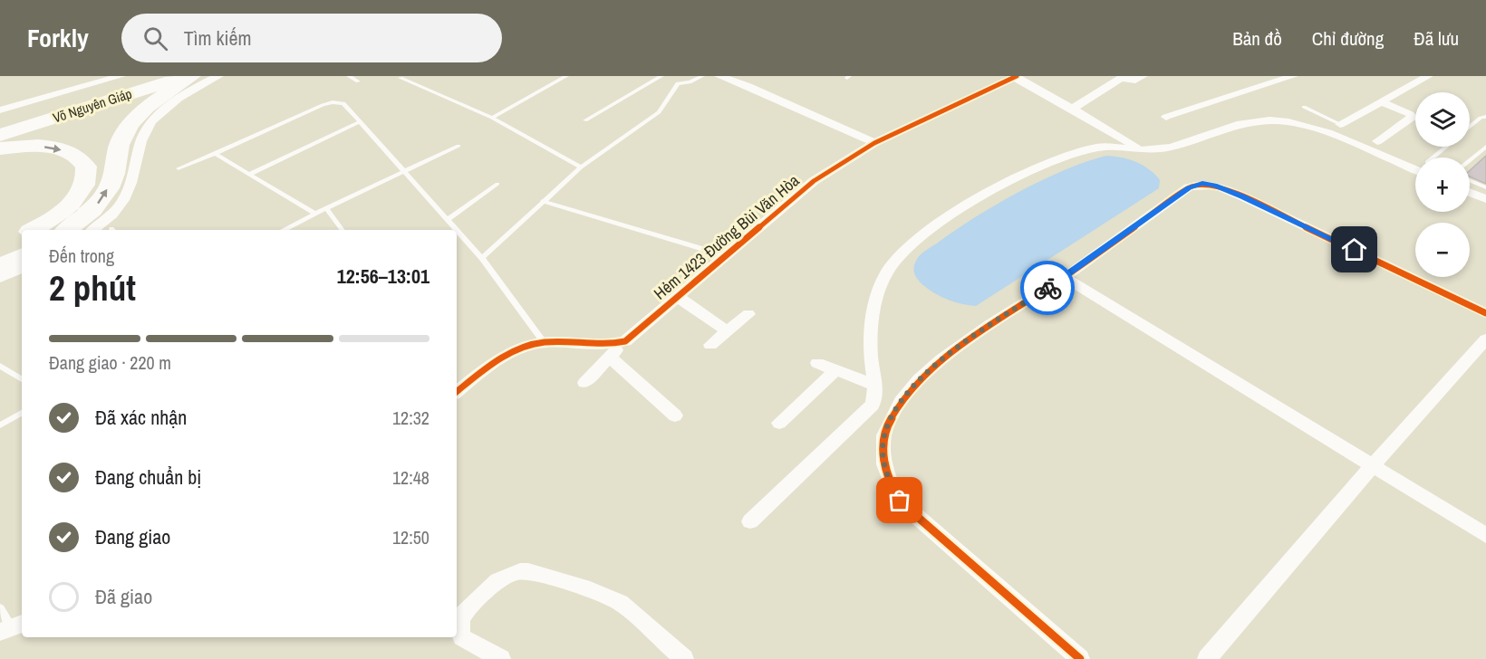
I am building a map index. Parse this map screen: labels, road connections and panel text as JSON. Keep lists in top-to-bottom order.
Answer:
{
  "streets": {
    "highway": ["Võ Nguyên Giáp"],
    "street": ["Hẻm 1423 Đường Bùi Văn Hòa"]
  },
  "page": {
    "header": "Forkly",
    "search": "Tìm kiếm",
    "nav": ["Bản đồ", "Chỉ đường", "Đã lưu"],
    "map_buttons": ["+", "−"],
    "heading": ["2 phút", "Đến trong", "12:56–13:01"],
    "bar": "Đang giao · 220 m",
    "list": [
      ["Đã xác nhận", "12:32"],
      ["Đang chuẩn bị", "12:48"],
      ["Đang giao", "12:50"],
      "Đã giao"
    ]
  }
}
